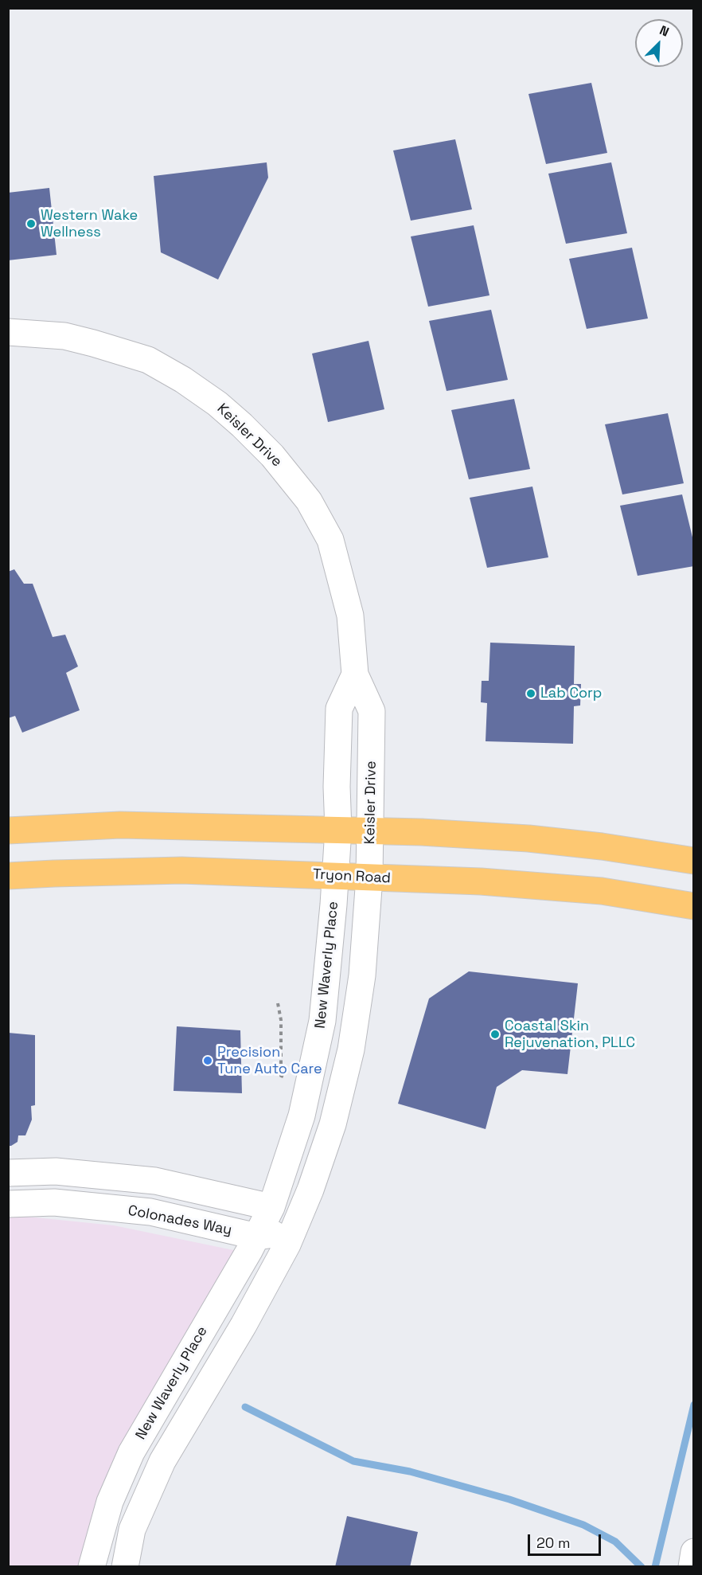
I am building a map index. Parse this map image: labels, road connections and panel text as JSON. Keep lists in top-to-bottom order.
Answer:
{
  "streets": {
    "main road": ["Tryon Road"],
    "street": ["Keisler Drive", "New Waverly Place", "Colonades Way"]
  },
  "crossings": [
    ["Keisler Drive", "Tryon Road"],
    ["Tryon Road", "New Waverly Place"],
    ["New Waverly Place", "Colonades Way"]
  ],
  "places": [
    "Western Wake Wellness",
    "Lab Corp",
    "Coastal Skin Rejuvenation, PLLC",
    "Precision Tune Auto Care"
  ],
  "scale_bar": "20 m",
  "north": "top right"
}
